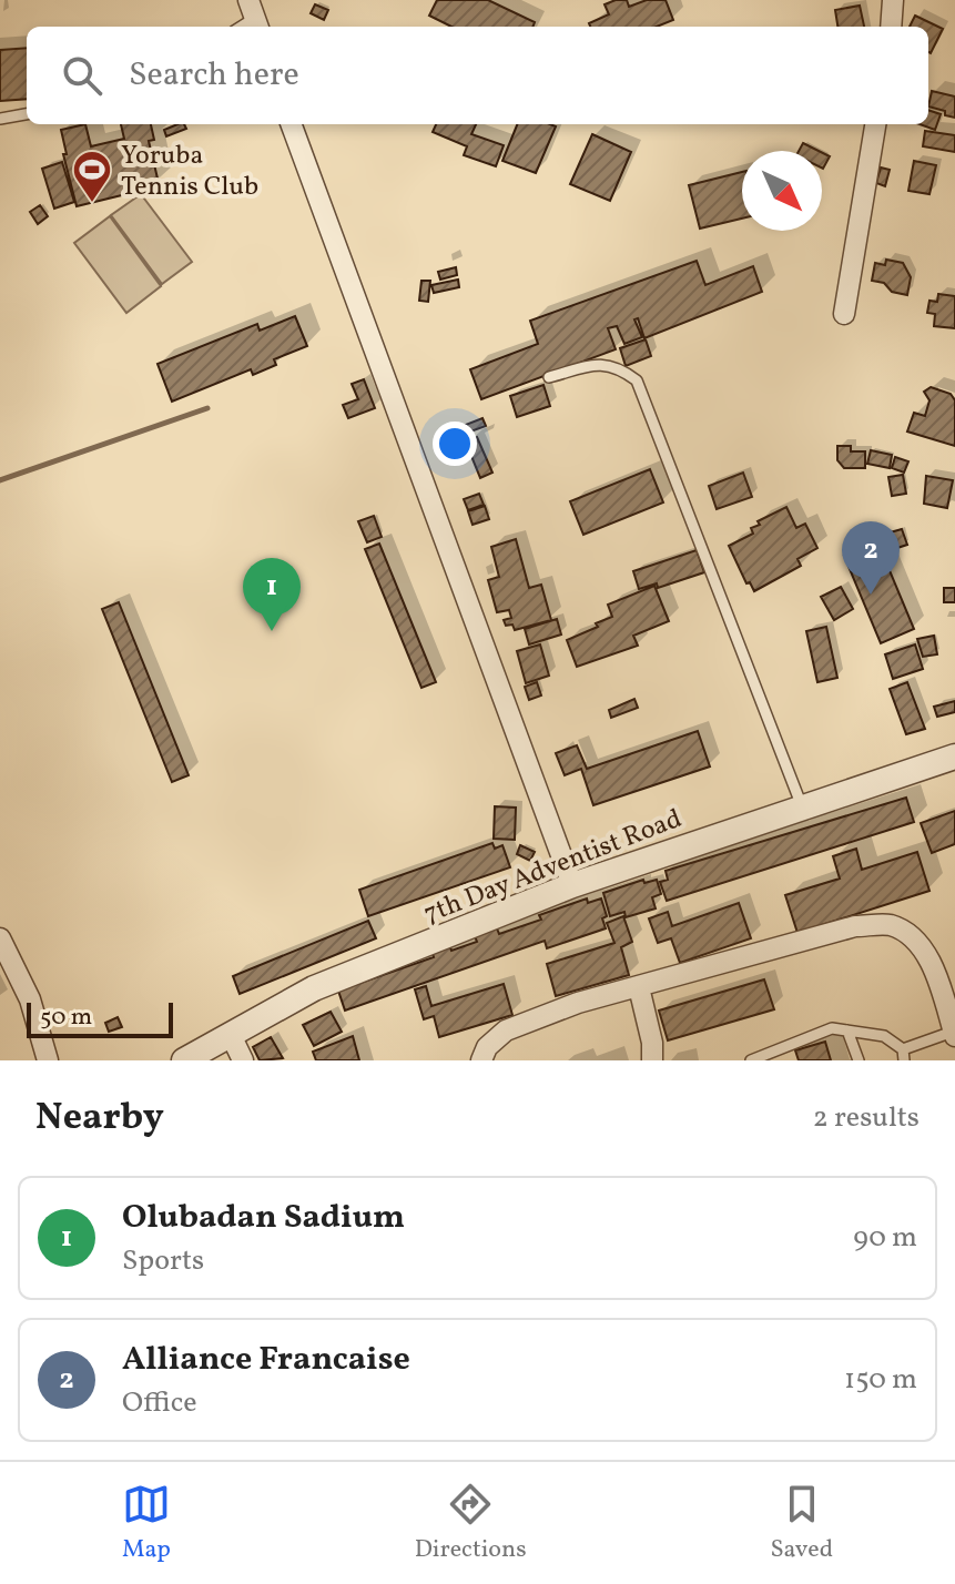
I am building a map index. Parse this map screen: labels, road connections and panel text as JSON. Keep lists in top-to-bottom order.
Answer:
{
  "streets": {
    "street": ["7th Day Adventist Road"]
  },
  "places": {
    "sports": ["Yoruba Tennis Club"]
  },
  "scale_bar": "50 m",
  "north": "bottom right",
  "page": {
    "search": "Search here",
    "pins": ["2", "1"],
    "scale": "50 m",
    "heading": ["Nearby", "2 results"],
    "list": [
      {
        "mark": "1",
        "name": "Olubadan Sadium",
        "note": "Sports",
        "value": "90 m"
      },
      {
        "mark": "2",
        "name": "Alliance Francaise",
        "note": "Office",
        "value": "150 m"
      }
    ],
    "nav": ["Map", "Directions", "Saved"]
  }
}
